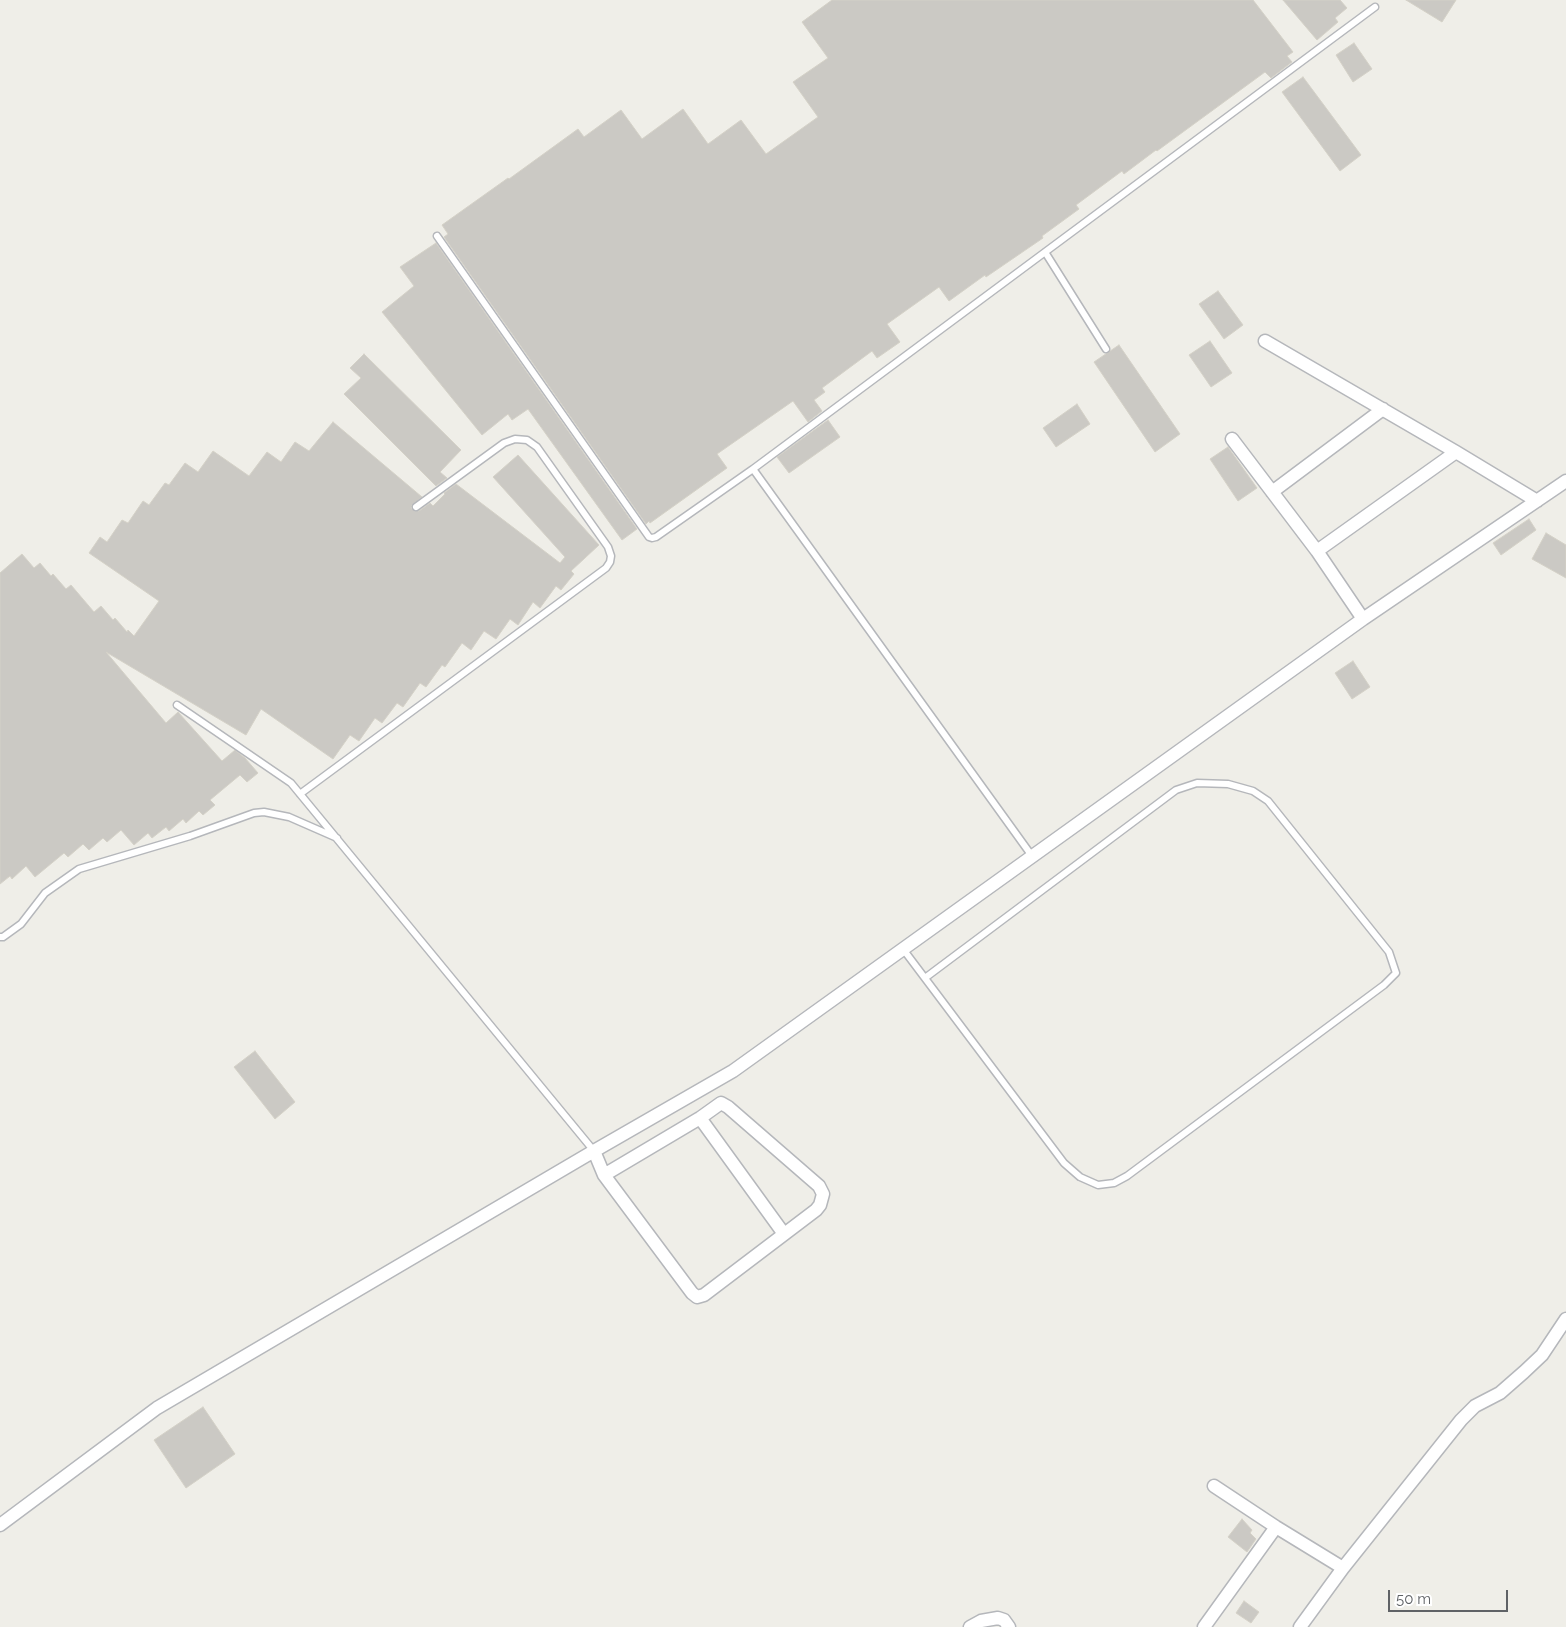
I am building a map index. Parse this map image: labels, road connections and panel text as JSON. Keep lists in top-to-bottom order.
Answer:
{
  "scale_bar": "50 m"
}
